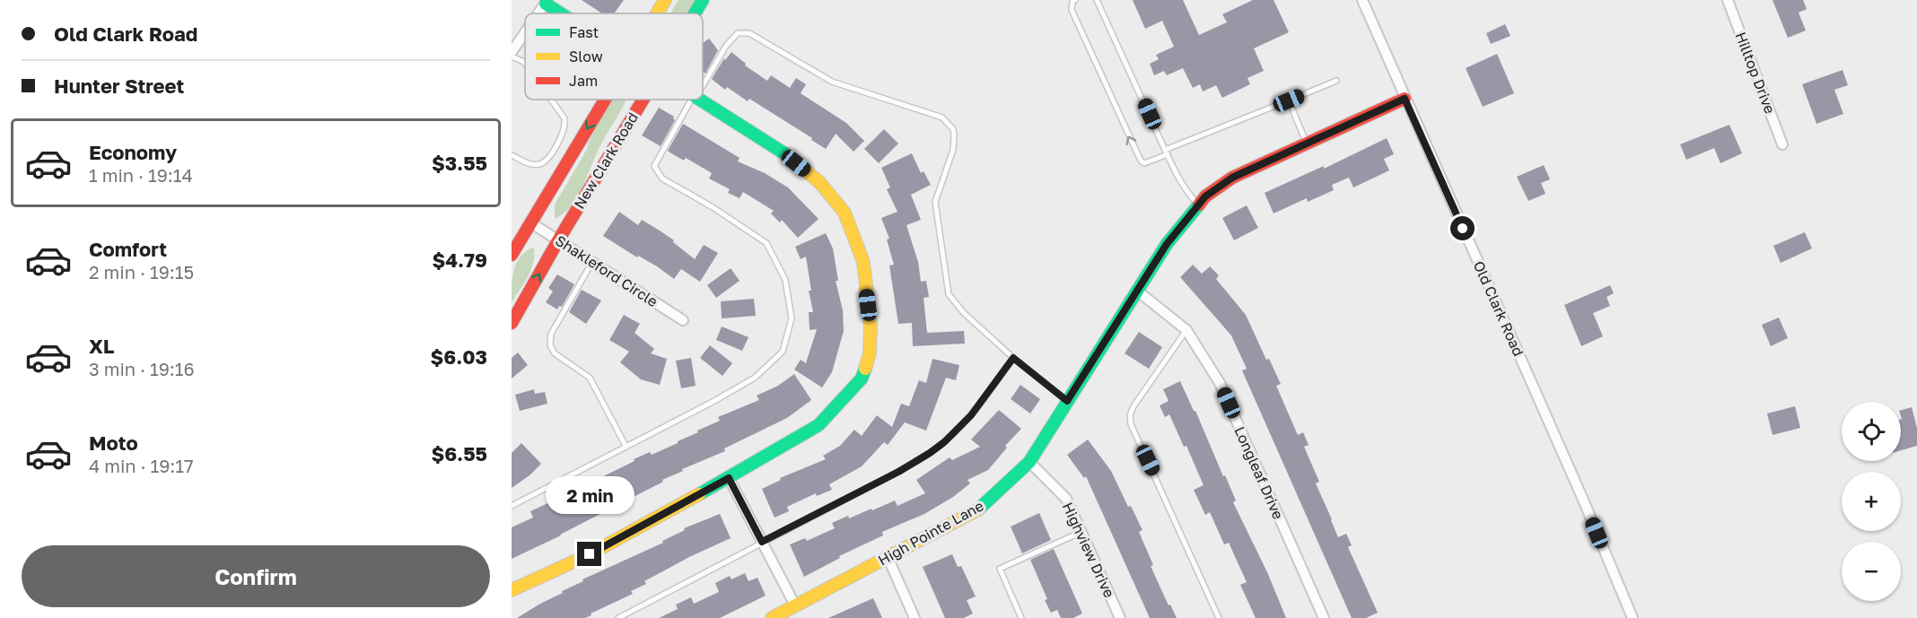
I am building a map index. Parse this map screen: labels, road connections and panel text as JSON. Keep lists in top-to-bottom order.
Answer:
{
  "streets": {
    "street": [
      "Hilltop Drive",
      "New Clark Road",
      "Shakleford Circle",
      "Old Clark Road",
      "Longleaf Drive",
      "High Pointe Lane",
      "Highview Drive"
    ]
  },
  "crossings": [
    ["New Clark Road", "Shakleford Circle"],
    ["Old Clark Road", "High Pointe Lane"],
    ["Longleaf Drive", "High Pointe Lane"],
    ["High Pointe Lane", "Highview Drive"]
  ],
  "legend": ["Fast", "Slow", "Jam"],
  "page": {
    "banner": ["Old Clark Road", "Hunter Street"],
    "list": [
      {
        "name": "Economy",
        "note": "1 min · 19:14",
        "value": "$3.55"
      },
      {
        "name": "Comfort",
        "note": "2 min · 19:15",
        "value": "$4.79"
      },
      {
        "name": "XL",
        "note": "3 min · 19:16",
        "value": "$6.03"
      },
      {
        "name": "Moto",
        "note": "4 min · 19:17",
        "value": "$6.55"
      }
    ],
    "map_buttons": ["+", "−"],
    "bubble": "2 min",
    "buttons": "Confirm"
  }
}
